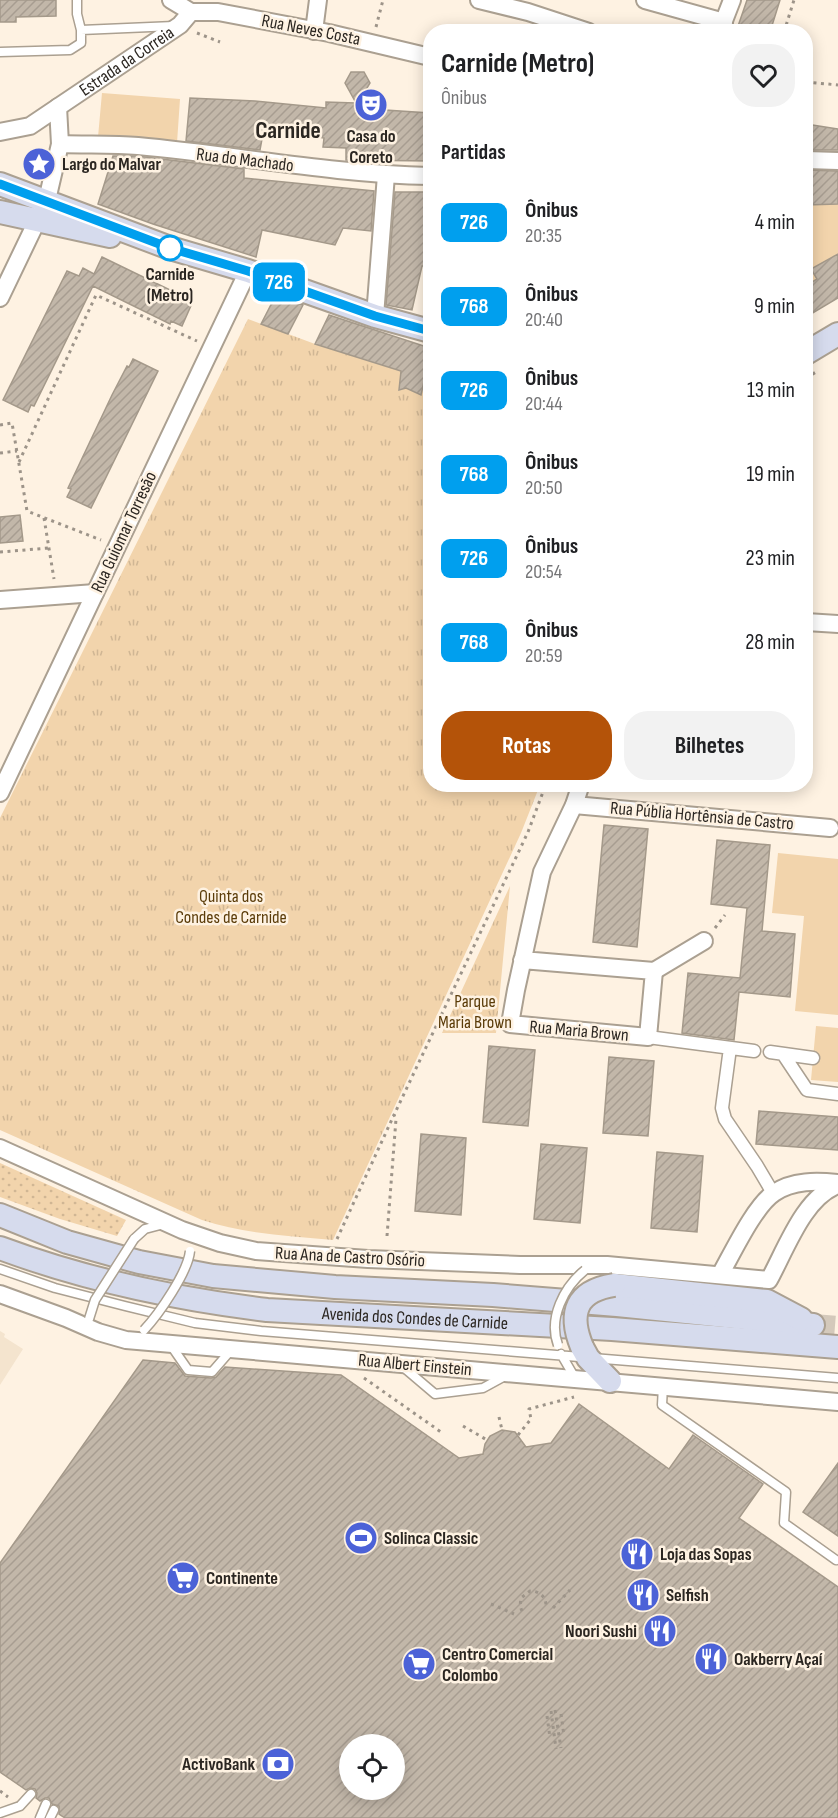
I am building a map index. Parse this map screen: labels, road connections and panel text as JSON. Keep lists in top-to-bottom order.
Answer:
{
  "streets": {
    "main road": ["Avenida dos Condes de Carnide"],
    "street": [
      "Rua Neves Costa",
      "Estrada da Correia",
      "Rua do Machado",
      "Rua Guiomar Torresão",
      "Rua Públia Hortênsia de Castro",
      "Rua Maria Brown",
      "Rua Ana de Castro Osório",
      "Rua Albert Einstein"
    ]
  },
  "crossings": [
    ["Rua Neves Costa", "Estrada da Correia"],
    ["Rua Públia Hortênsia de Castro", "Rua Maria Brown"],
    ["Rua Ana de Castro Osório", "Avenida dos Condes de Carnide"]
  ],
  "districts": ["Carnide"],
  "parks": ["Quinta dos Condes de Carnide", "Parque Maria Brown"],
  "places": {
    "theatre": ["Casa do Coreto"],
    "place": ["Largo do Malvar"],
    "other": ["Carnide (Metro)"],
    "sports": ["Solinca Classic"],
    "restaurant": [
      "Loja das Sopas",
      "Selfish",
      "Noori Sushi",
      "Oakberry Açaí"
    ],
    "supermarket": ["Continente", "Centro Comercial Colombo"],
    "bank": ["ActivoBank"]
  },
  "lines": ["bus line 726"],
  "page": {
    "on_map": "726",
    "heading": [
      ["Carnide (Metro)", "Ônibus"],
      "Partidas"
    ],
    "list": [
      {
        "mark": "726",
        "name": "Ônibus",
        "note": "20:35",
        "value": "4 min"
      },
      {
        "mark": "768",
        "name": "Ônibus",
        "note": "20:40",
        "value": "9 min"
      },
      {
        "mark": "726",
        "name": "Ônibus",
        "note": "20:44",
        "value": "13 min"
      },
      {
        "mark": "768",
        "name": "Ônibus",
        "note": "20:50",
        "value": "19 min"
      },
      {
        "mark": "726",
        "name": "Ônibus",
        "note": "20:54",
        "value": "23 min"
      },
      {
        "mark": "768",
        "name": "Ônibus",
        "note": "20:59",
        "value": "28 min"
      }
    ],
    "buttons": ["Rotas", "Bilhetes"]
  }
}
